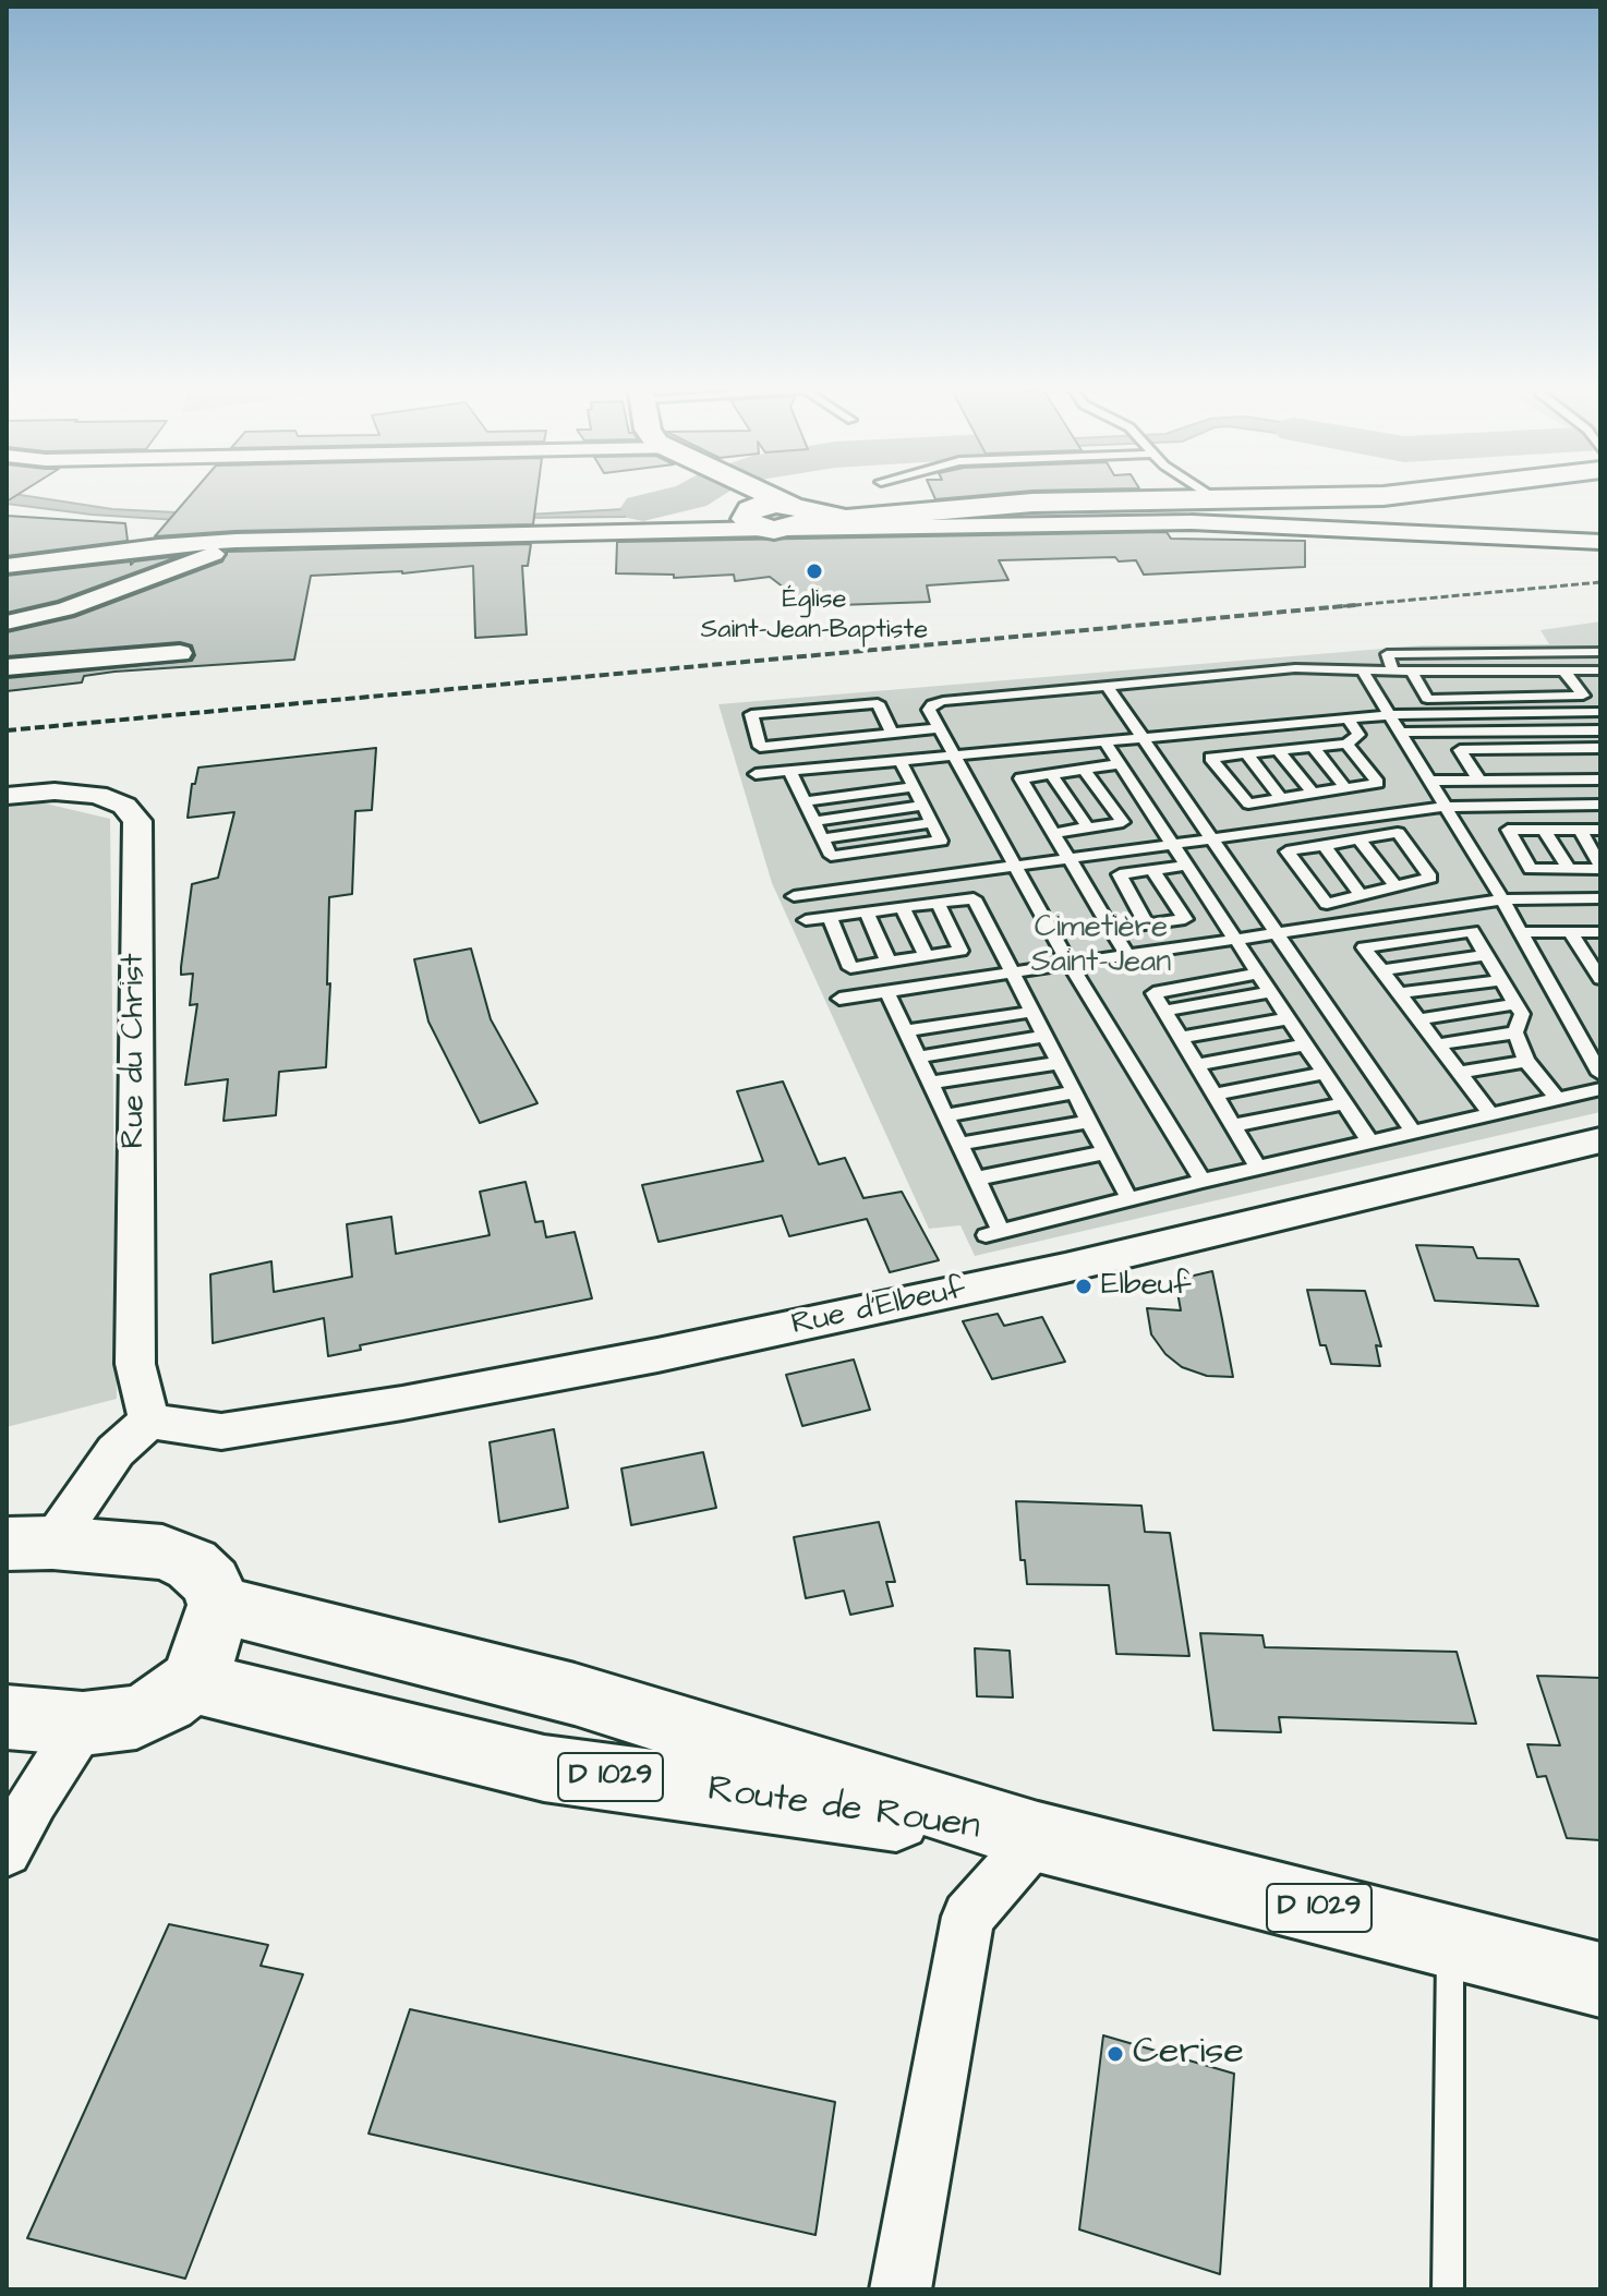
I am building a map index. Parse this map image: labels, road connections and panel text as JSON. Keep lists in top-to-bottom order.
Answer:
{
  "streets": {
    "main road": ["D 1029", "Route de Rouen"],
    "street": ["Rue du Christ", "Rue d'Elbeuf"]
  },
  "crossings": [
    ["Rue du Christ", "Rue d'Elbeuf"]
  ],
  "parks": ["Cimetière Saint-Jean"],
  "places": ["Église Saint-Jean-Baptiste", "Elbeuf", "Cerise"]
}
